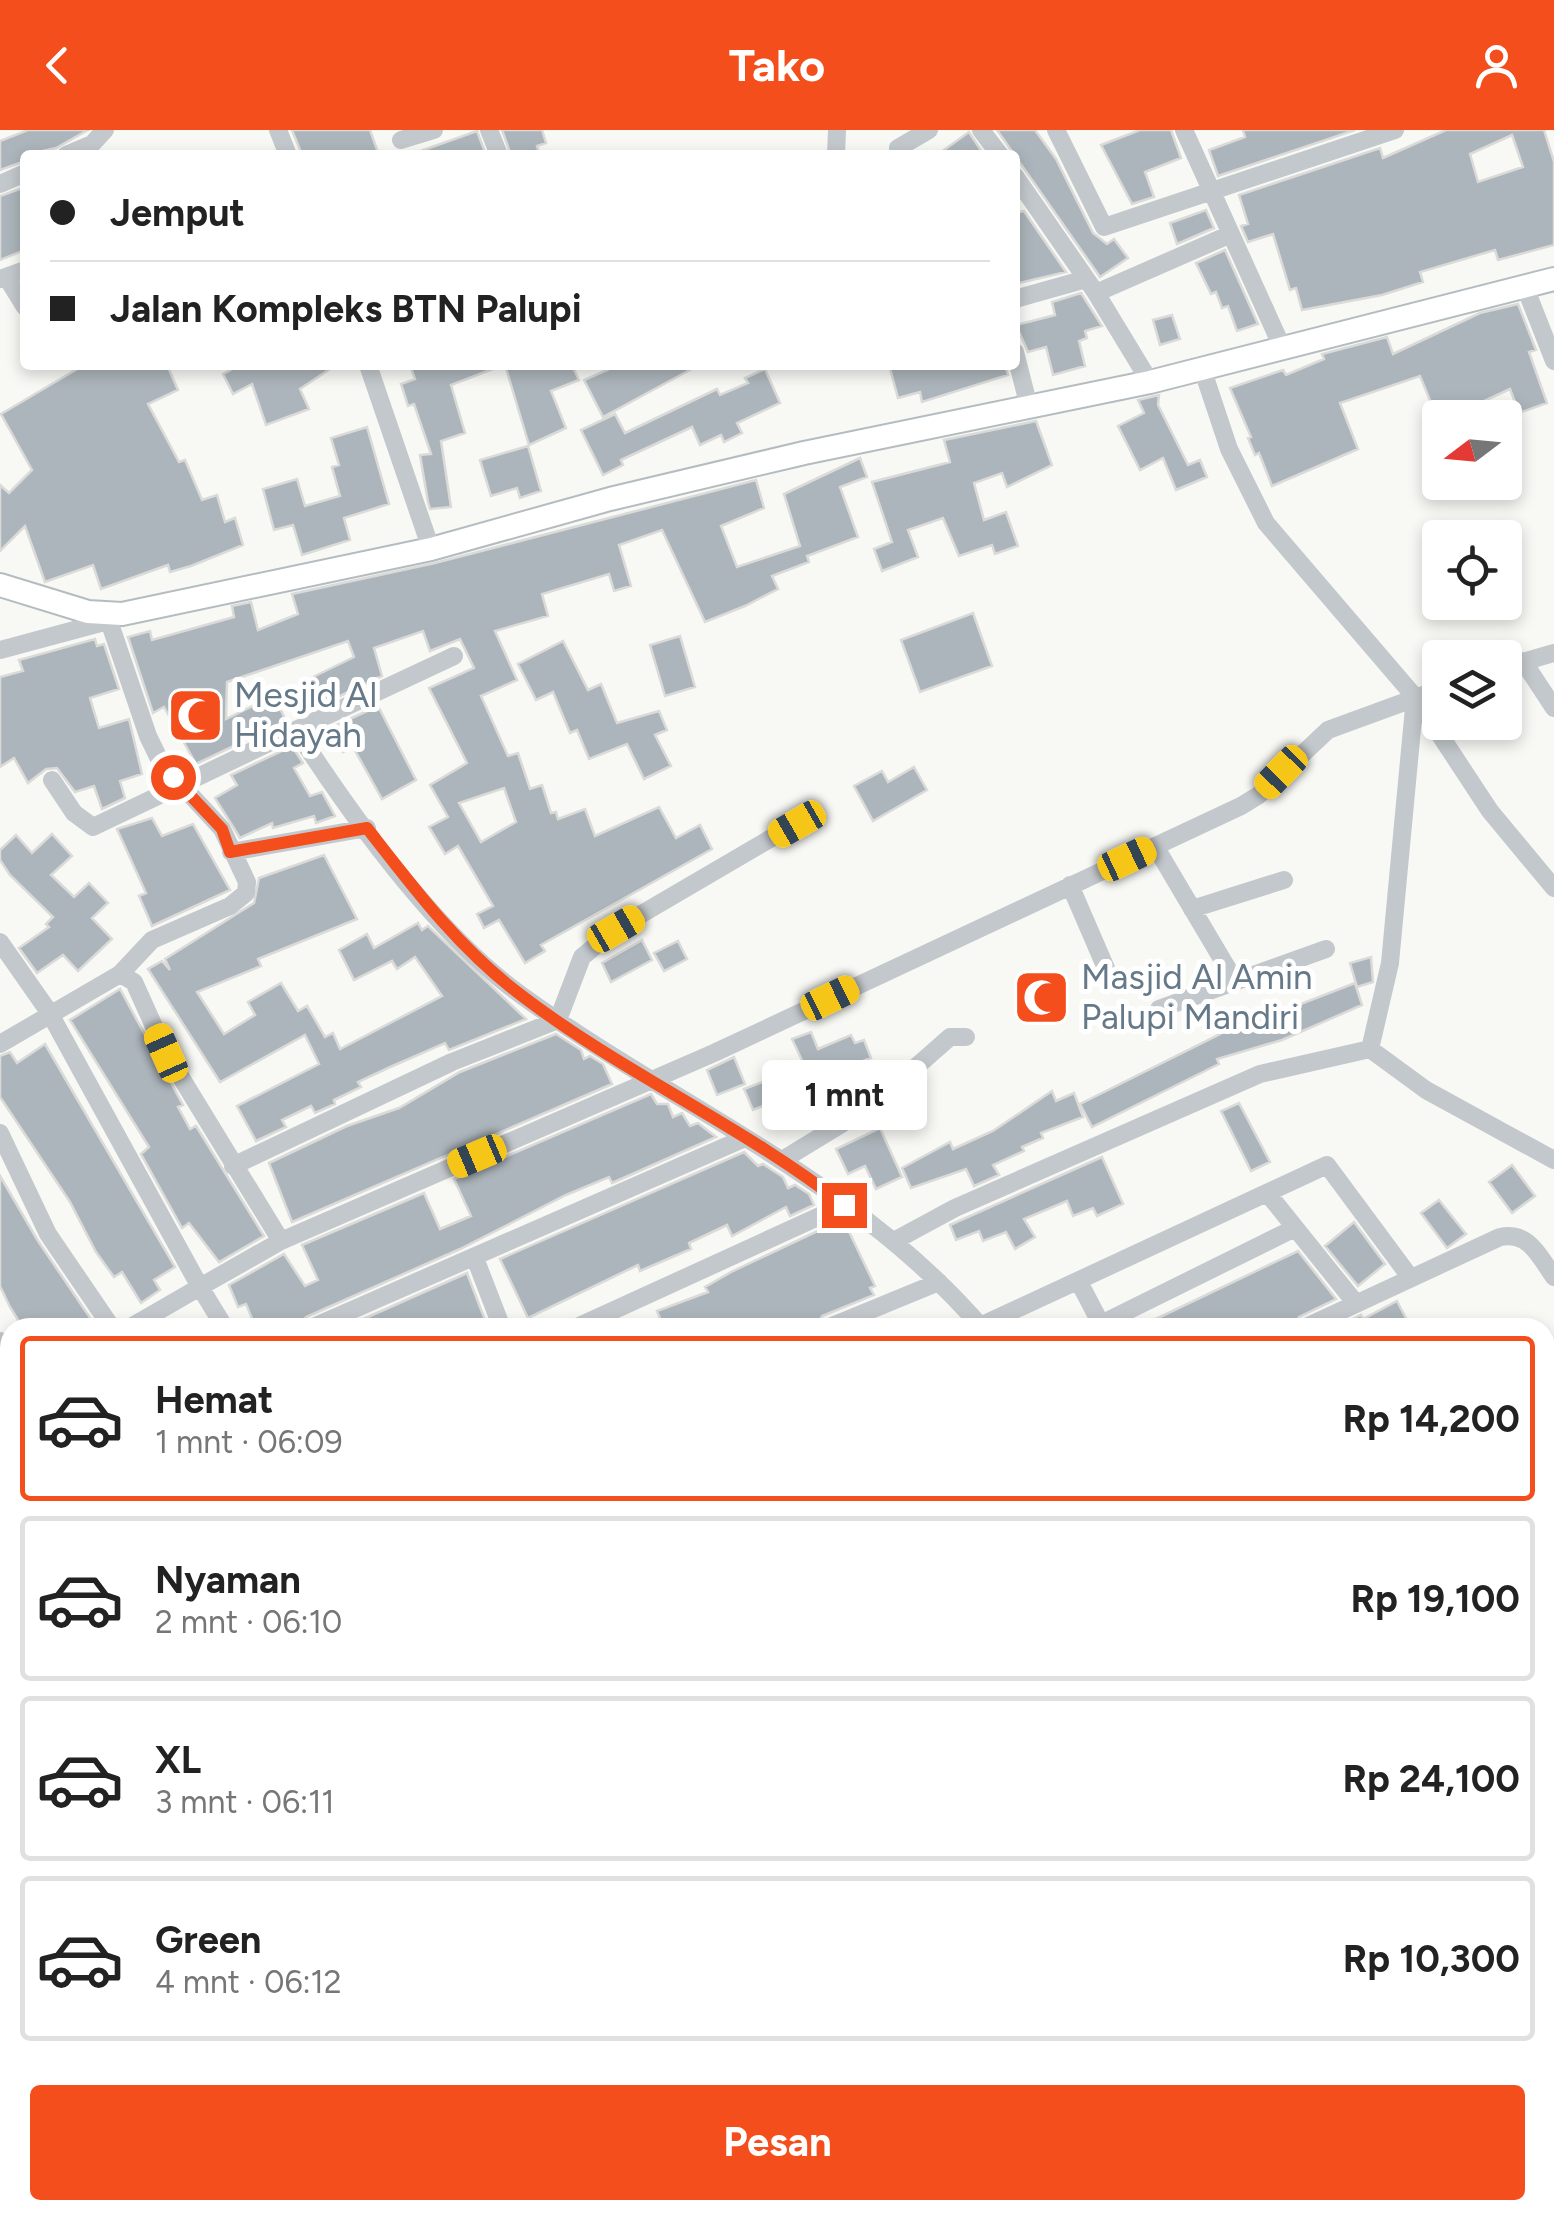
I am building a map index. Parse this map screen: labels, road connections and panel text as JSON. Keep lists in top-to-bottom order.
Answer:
{
  "places": {
    "mosque": ["Mesjid Al Hidayah", "Masjid Al Amin Palupi Mandiri"]
  },
  "north": "left",
  "page": {
    "header": "Tako",
    "banner": ["Jemput", "Jalan Kompleks BTN Palupi"],
    "bubble": "1 mnt",
    "list": [
      {
        "name": "Hemat",
        "note": "1 mnt · 06:09",
        "value": "Rp 14,200"
      },
      {
        "name": "Nyaman",
        "note": "2 mnt · 06:10",
        "value": "Rp 19,100"
      },
      {
        "name": "XL",
        "note": "3 mnt · 06:11",
        "value": "Rp 24,100"
      },
      {
        "name": "Green",
        "note": "4 mnt · 06:12",
        "value": "Rp 10,300"
      }
    ],
    "buttons": "Pesan"
  }
}
